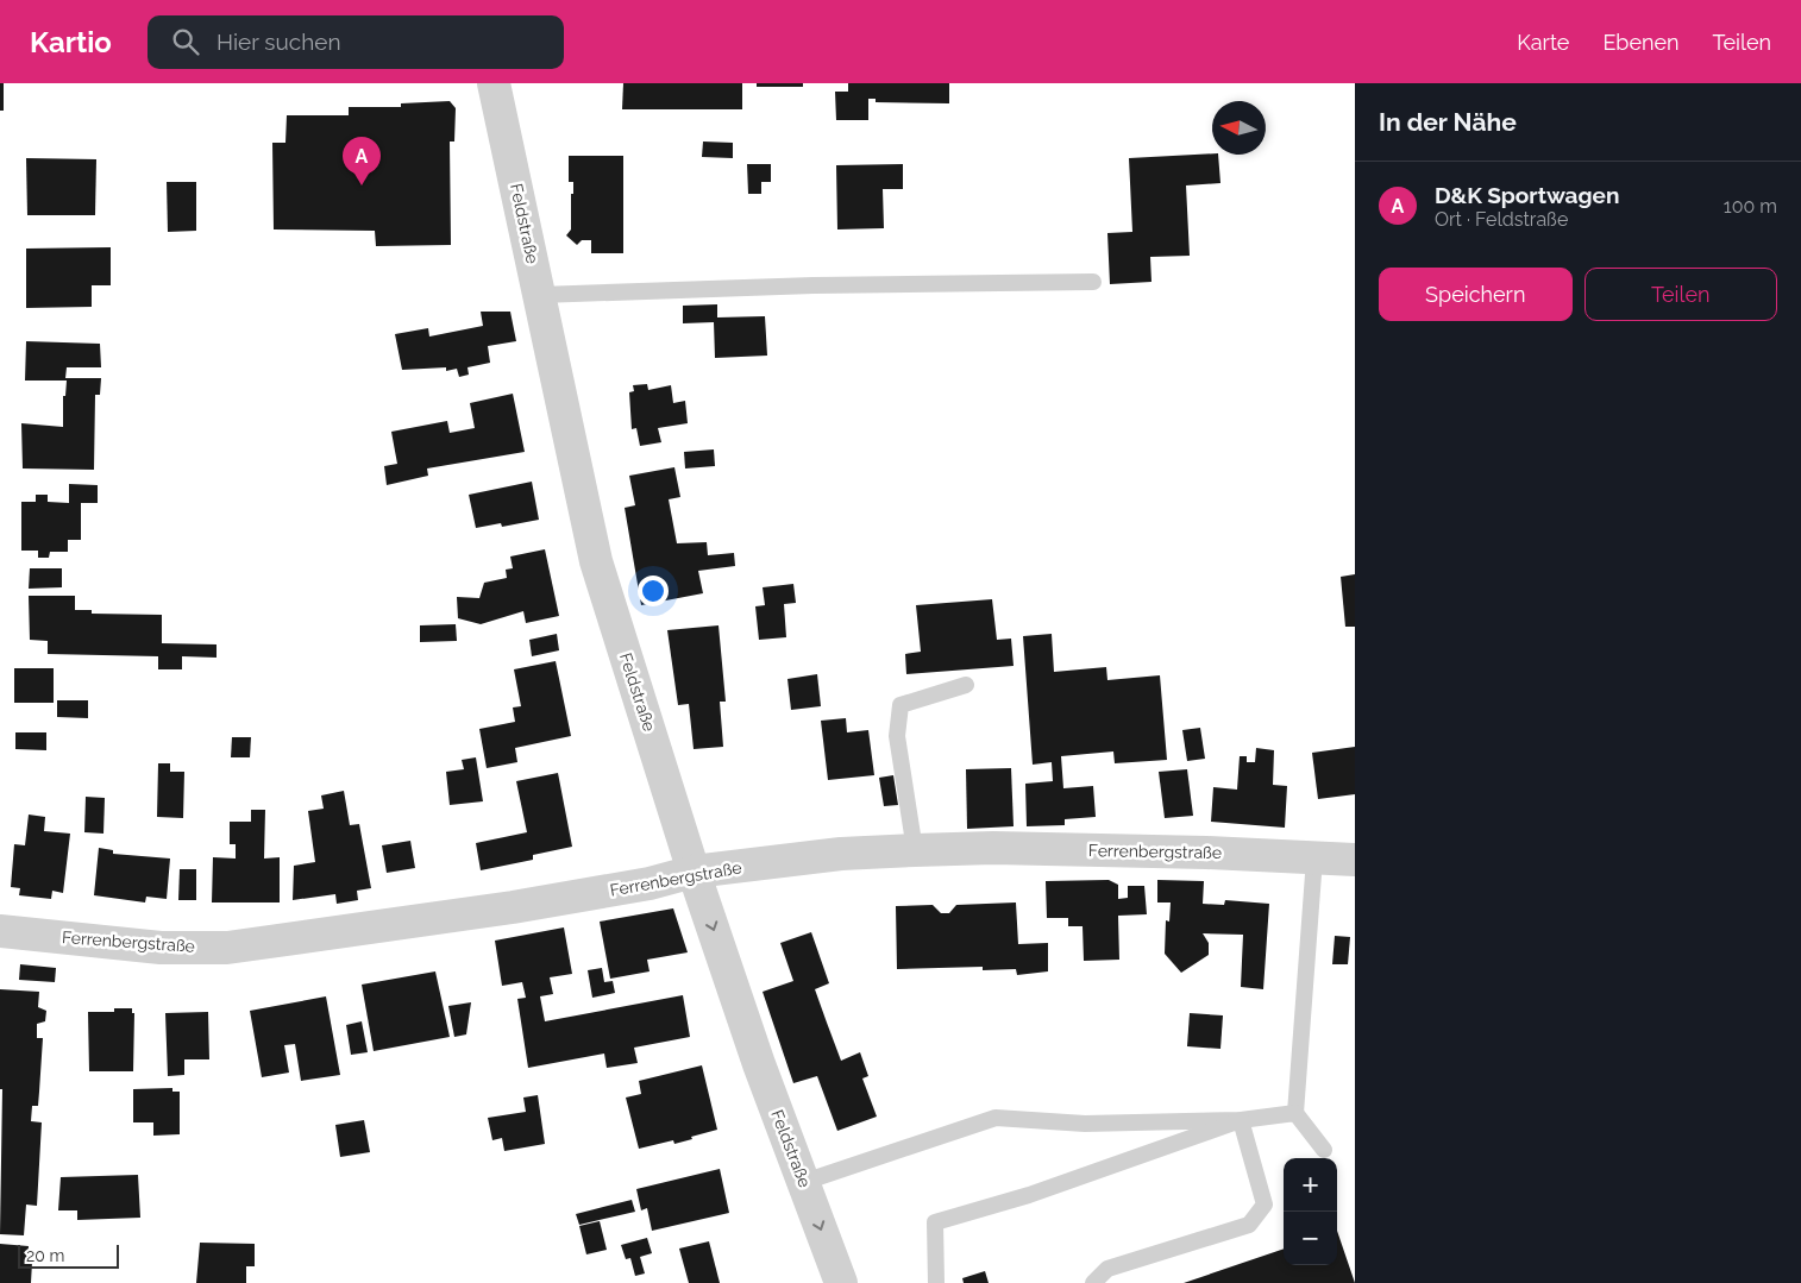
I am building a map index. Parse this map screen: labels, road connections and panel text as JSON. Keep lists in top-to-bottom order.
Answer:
{
  "streets": {
    "street": ["Feldstraße", "Ferrenbergstraße"]
  },
  "crossings": [
    ["Feldstraße", "Ferrenbergstraße"]
  ],
  "scale_bar": "20 m",
  "north": "left",
  "page": {
    "header": "Kartio",
    "search": "Hier suchen",
    "nav": ["Karte", "Ebenen", "Teilen"],
    "heading": "In der Nähe",
    "pins": "A",
    "list": [
      {
        "mark": "A",
        "name": "D&K Sportwagen",
        "note": "Ort · Feldstraße",
        "value": "100 m"
      }
    ],
    "buttons": ["Speichern", "Teilen"],
    "map_buttons": ["+", "−"],
    "scale": "20 m"
  }
}
